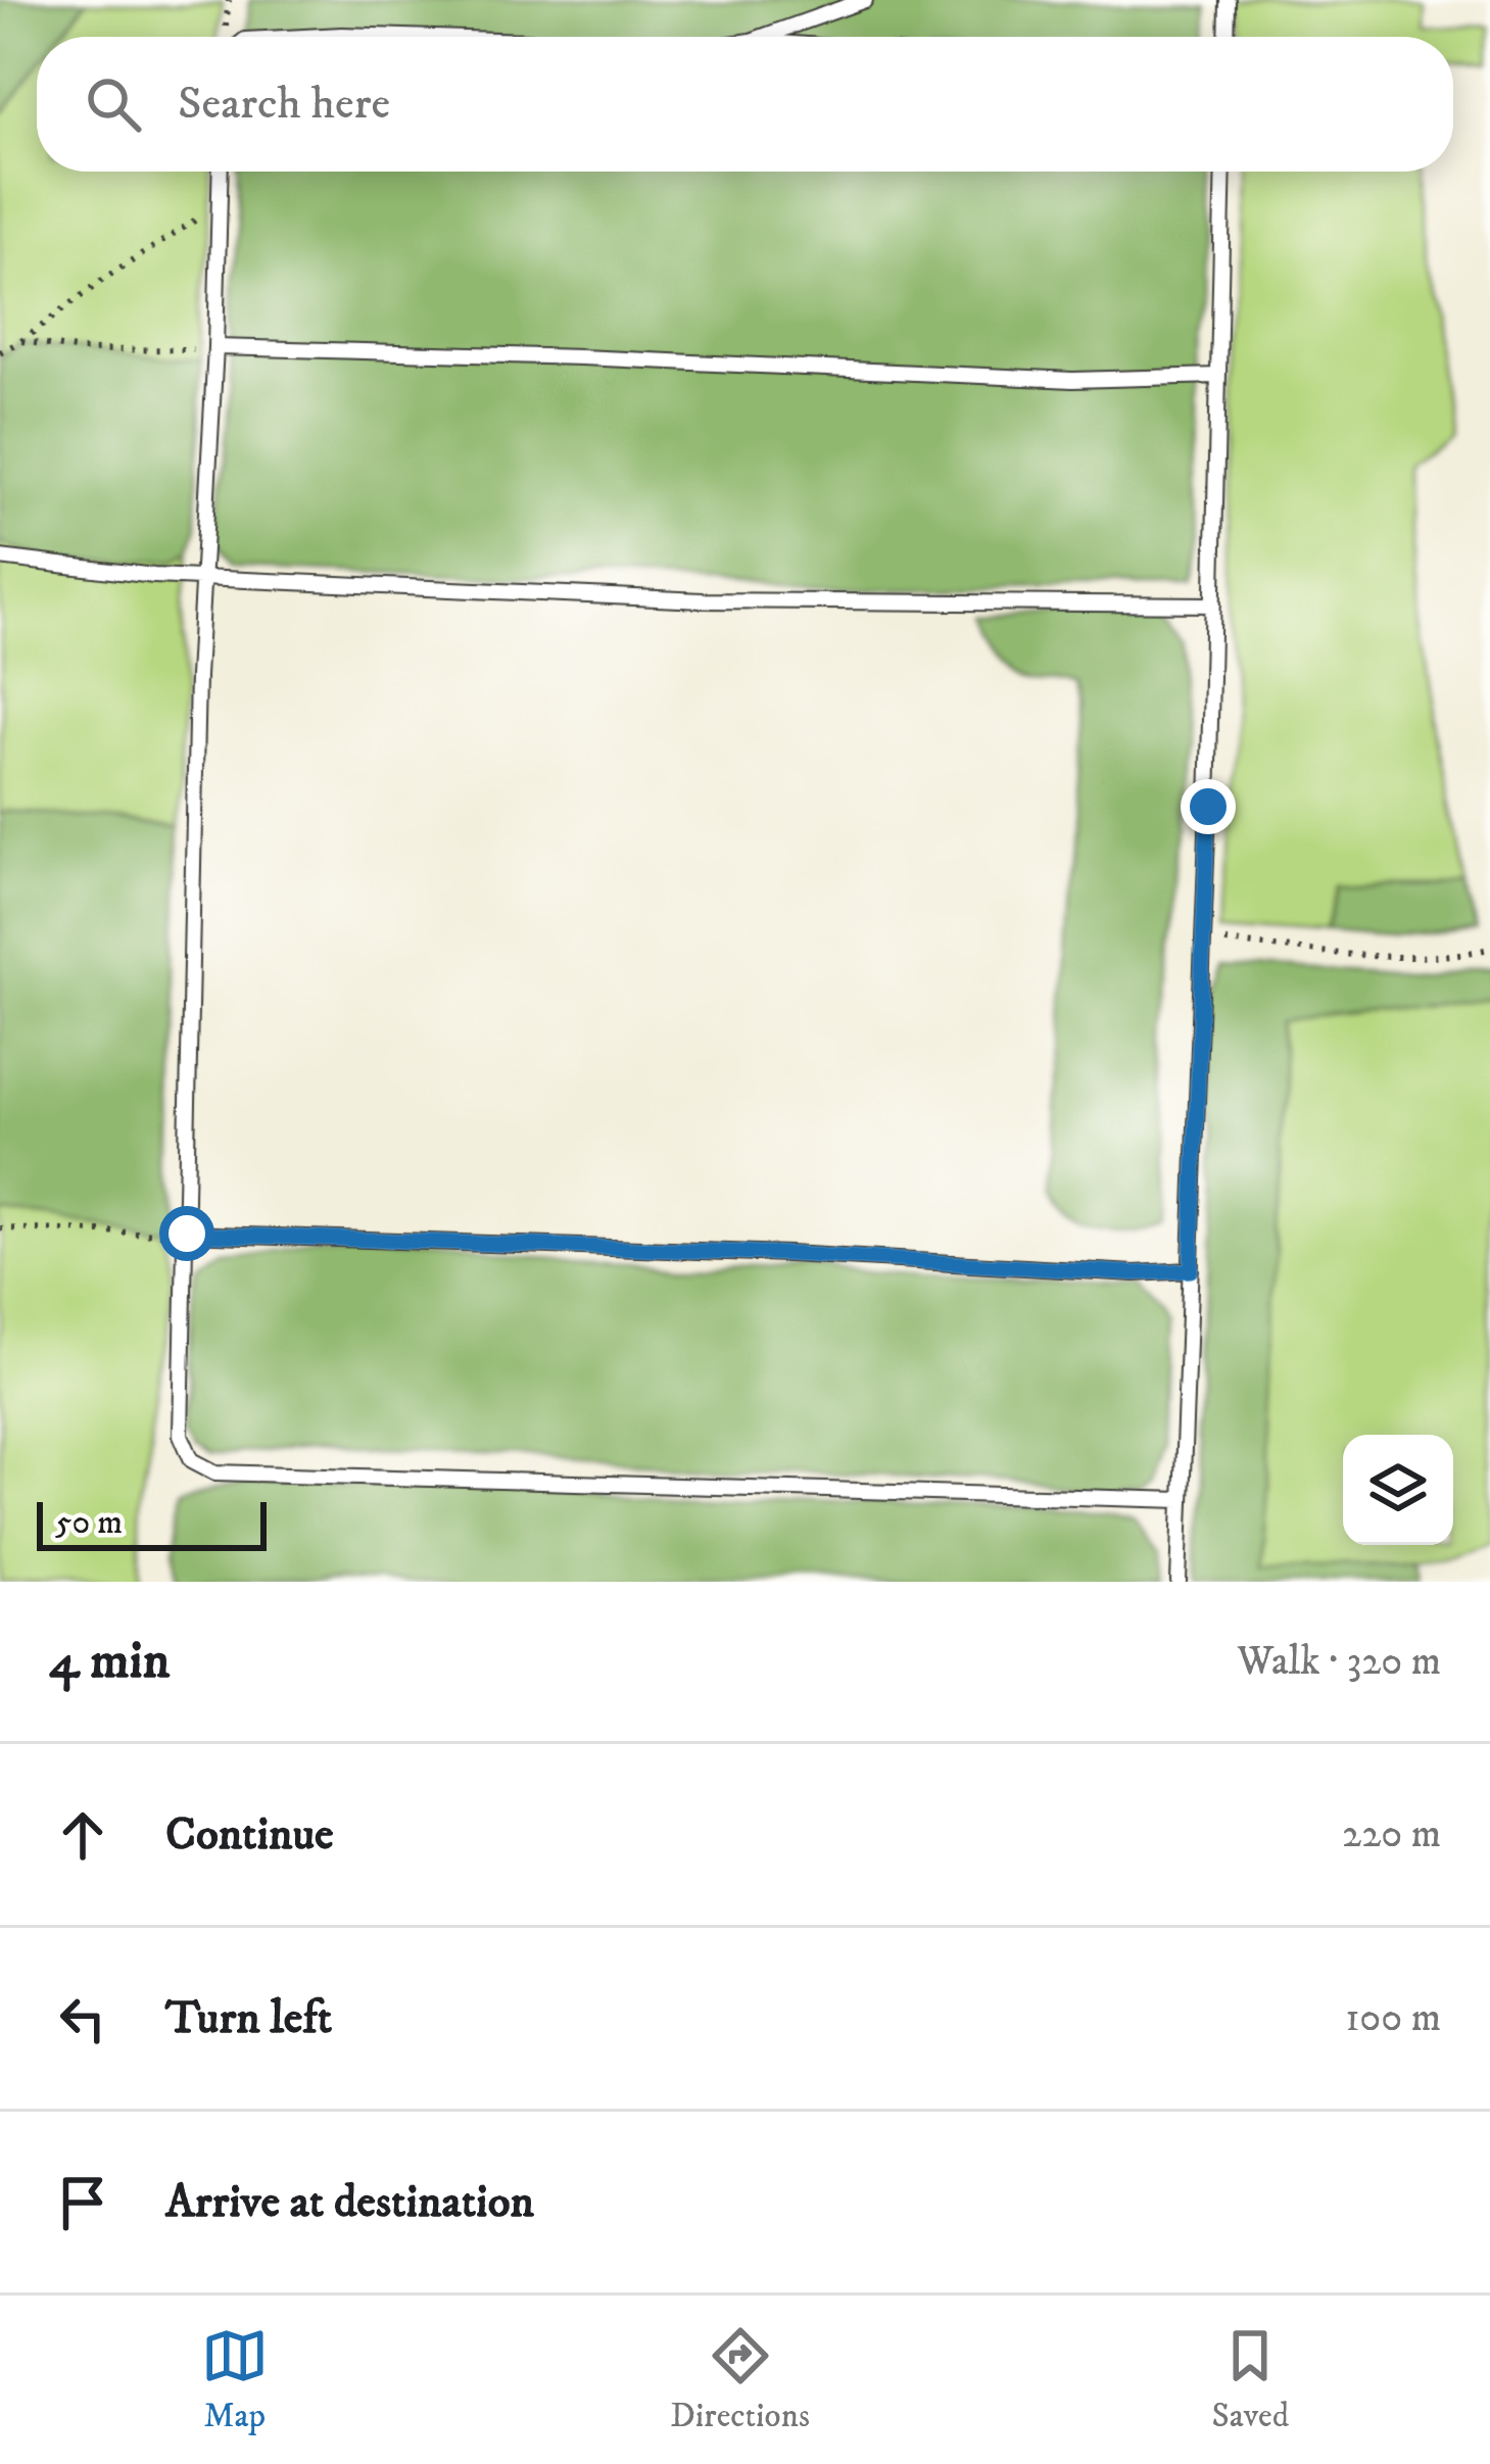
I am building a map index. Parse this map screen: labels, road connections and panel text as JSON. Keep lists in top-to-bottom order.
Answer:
{
  "scale_bar": "50 m",
  "page": {
    "search": "Search here",
    "scale": "50 m",
    "heading": ["4 min", "Walk · 320 m"],
    "list": [
      ["Continue", "220 m"],
      ["Turn left", "100 m"],
      "Arrive at destination"
    ],
    "nav": ["Map", "Directions", "Saved"]
  }
}
